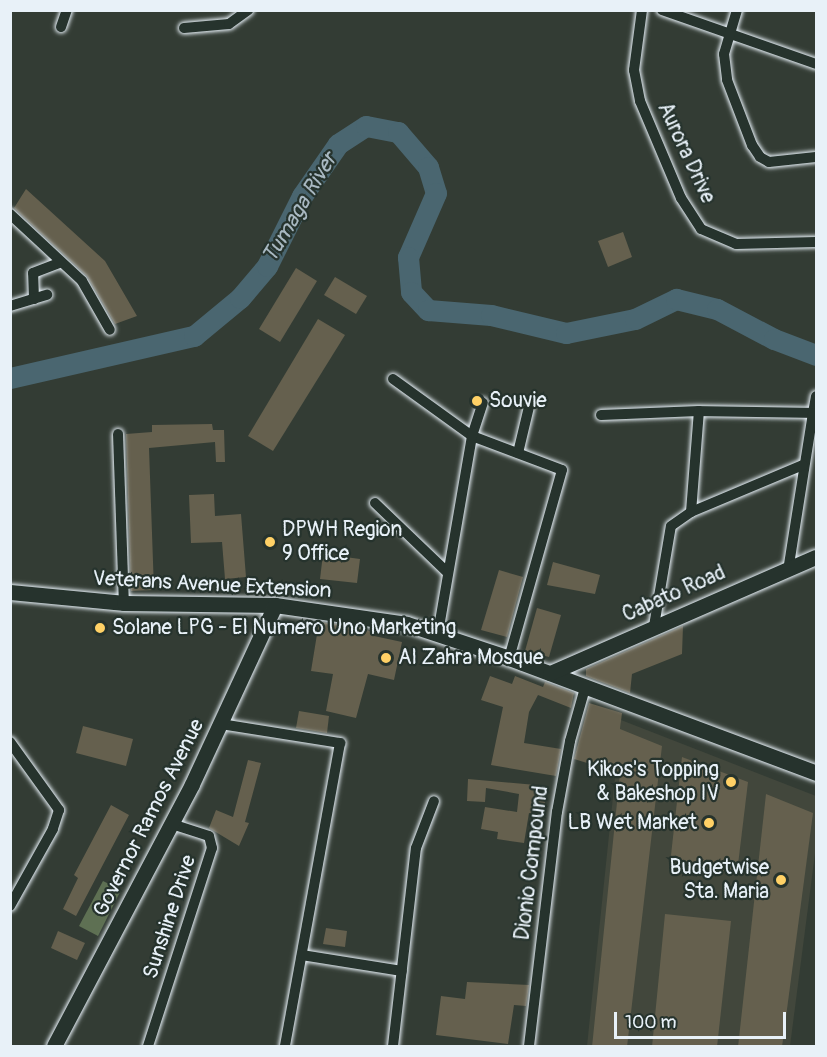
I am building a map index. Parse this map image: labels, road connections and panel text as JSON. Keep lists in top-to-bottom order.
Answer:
{
  "streets": {
    "main road": ["Veterans Avenue Extension", "Cabato Road", "Governor Ramos Avenue"],
    "street": ["Aurora Drive", "Dionio Compound", "Sunshine Drive"]
  },
  "crossings": [
    ["Veterans Avenue Extension", "Cabato Road"],
    ["Veterans Avenue Extension", "Governor Ramos Avenue"],
    ["Veterans Avenue Extension", "Dionio Compound"],
    ["Governor Ramos Avenue", "Sunshine Drive"]
  ],
  "water": ["Tumaga River"],
  "places": [
    "Souvie",
    "DPWH Region 9 Office",
    "Solane LPG - El Numero Uno Marketing",
    "Al Zahra Mosque",
    "Kikos's Topping & Bakeshop IV",
    "LB Wet Market",
    "Budgetwise Sta. Maria"
  ],
  "scale_bar": "100 m"
}
